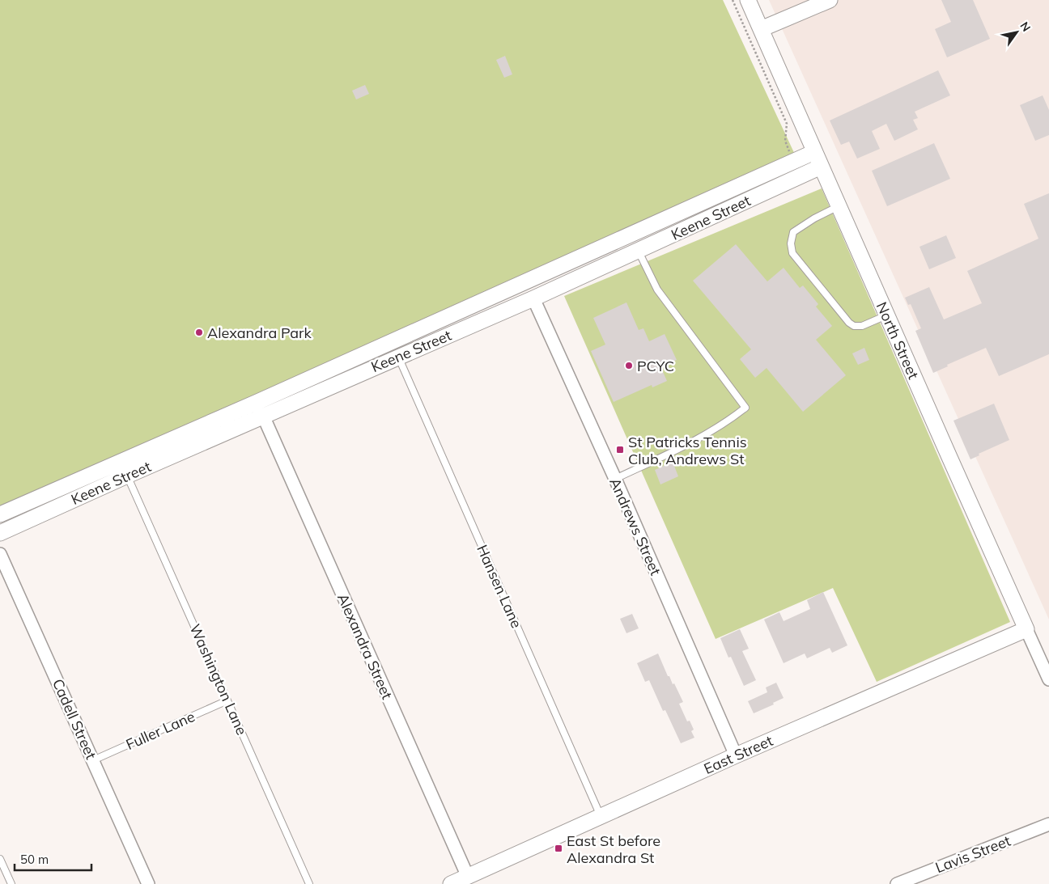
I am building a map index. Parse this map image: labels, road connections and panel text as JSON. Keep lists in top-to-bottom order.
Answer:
{
  "streets": {
    "street": [
      "Keene Street",
      "North Street",
      "Andrews Street",
      "Alexandra Street",
      "Cadell Street",
      "East Street",
      "Lavis Street"
    ],
    "lane": ["Hansen Lane", "Washington Lane", "Fuller Lane"]
  },
  "crossings": [
    ["Keene Street", "North Street"],
    ["Keene Street", "Andrews Street"],
    ["Keene Street", "Hansen Lane"],
    ["Keene Street", "Alexandra Street"],
    ["Keene Street", "Washington Lane"],
    ["North Street", "East Street"],
    ["Andrews Street", "East Street"],
    ["Hansen Lane", "East Street"],
    ["Alexandra Street", "East Street"],
    ["Washington Lane", "Fuller Lane"],
    ["Cadell Street", "Fuller Lane"]
  ],
  "places": {
    "other": ["Alexandra Park", "PCYC"],
    "transit": ["St Patricks Tennis Club, Andrews St", "East St before Alexandra St"]
  },
  "scale_bar": "50 m",
  "north": "top right"
}
